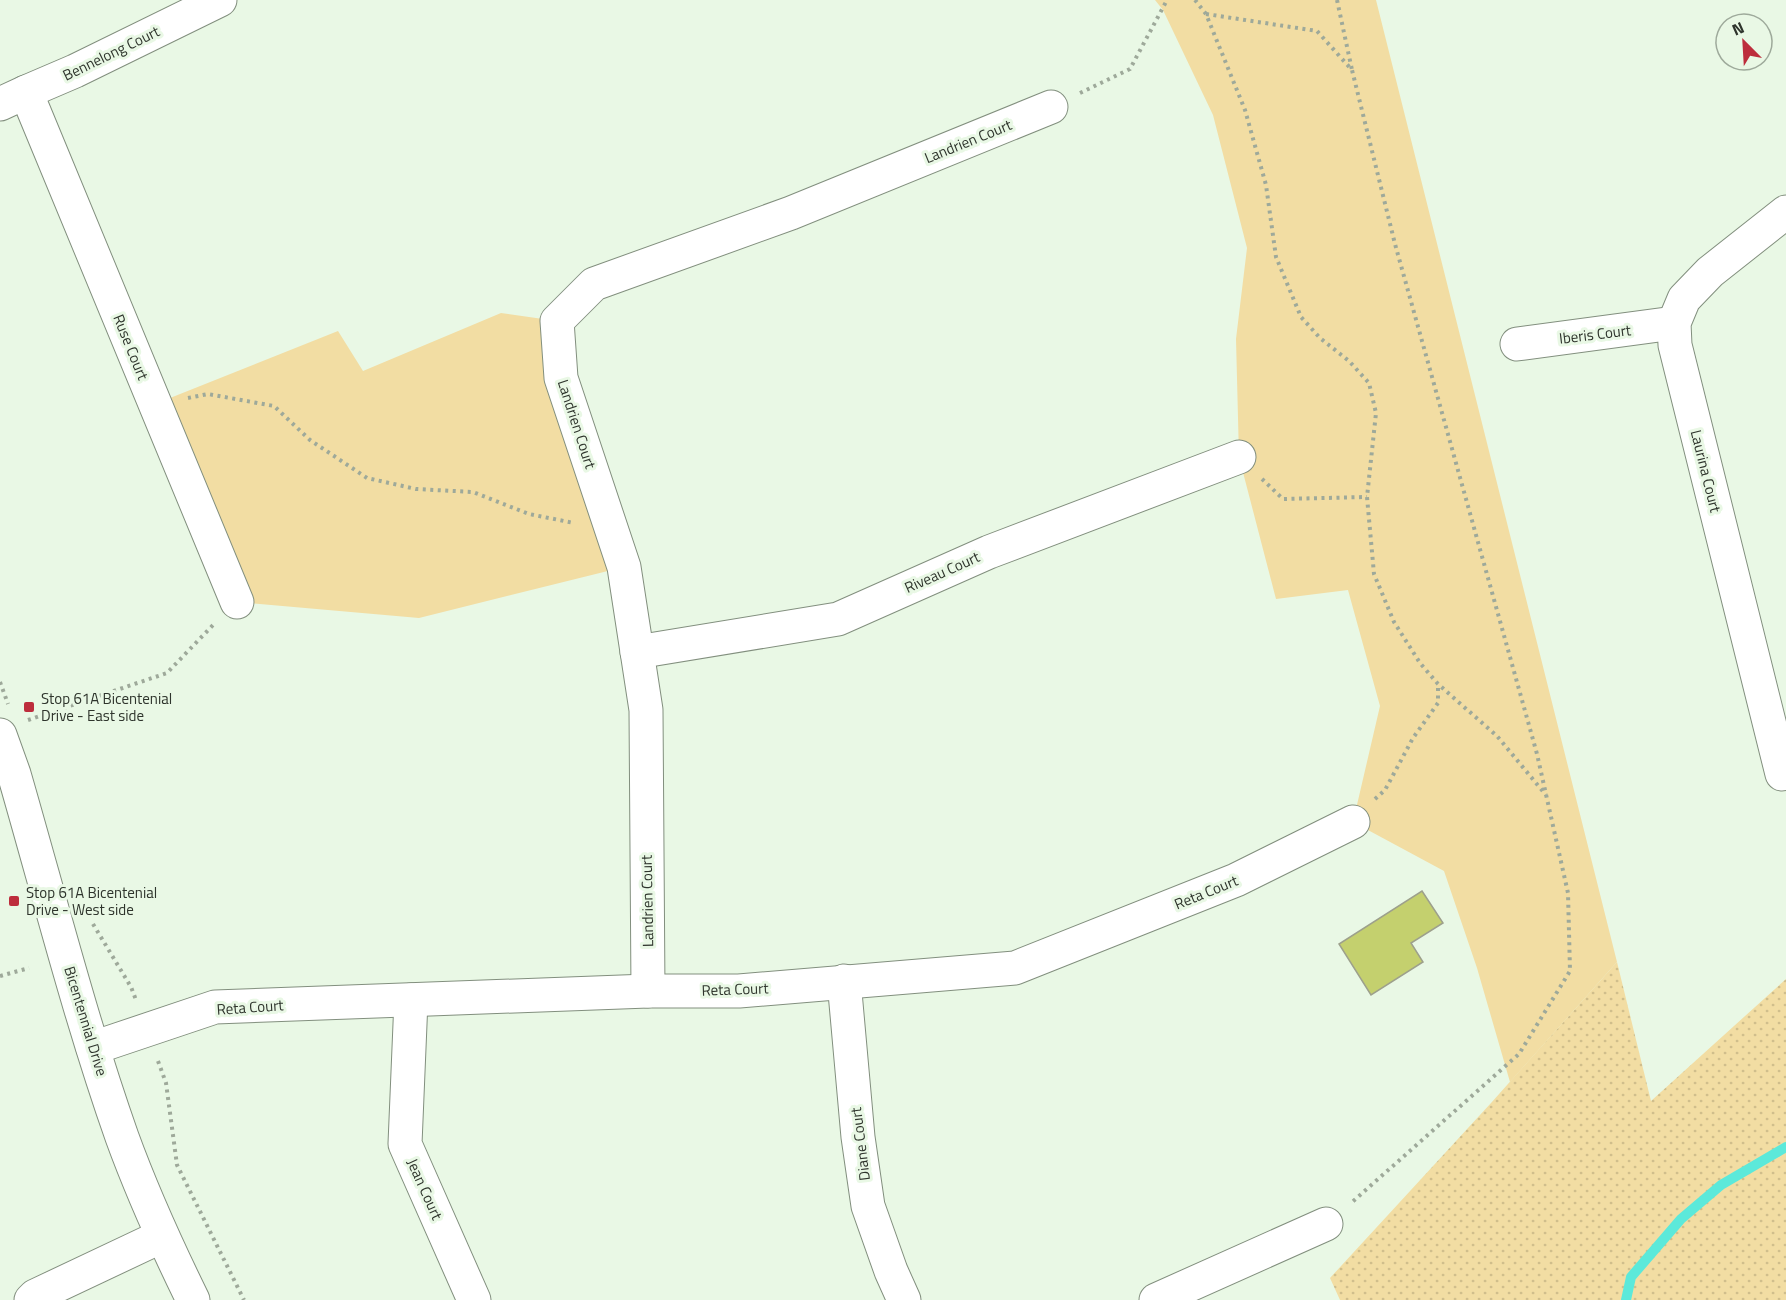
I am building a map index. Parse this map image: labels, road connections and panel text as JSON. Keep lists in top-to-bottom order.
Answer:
{
  "streets": {
    "street": [
      "Bennelong Court",
      "Landrien Court",
      "Iberis Court",
      "Ruse Court",
      "Laurina Court",
      "Riveau Court",
      "Reta Court",
      "Bicentennial Drive",
      "Diane Court",
      "Jean Court"
    ]
  },
  "crossings": [
    ["Bennelong Court", "Ruse Court"],
    ["Landrien Court", "Riveau Court"],
    ["Landrien Court", "Reta Court"],
    ["Iberis Court", "Laurina Court"],
    ["Reta Court", "Bicentennial Drive"],
    ["Reta Court", "Diane Court"],
    ["Reta Court", "Jean Court"]
  ],
  "places": {
    "transit": ["Stop 61A Bicentenial Drive - East side", "Stop 61A Bicentenial Drive - West side"]
  },
  "north": "top left"
}
